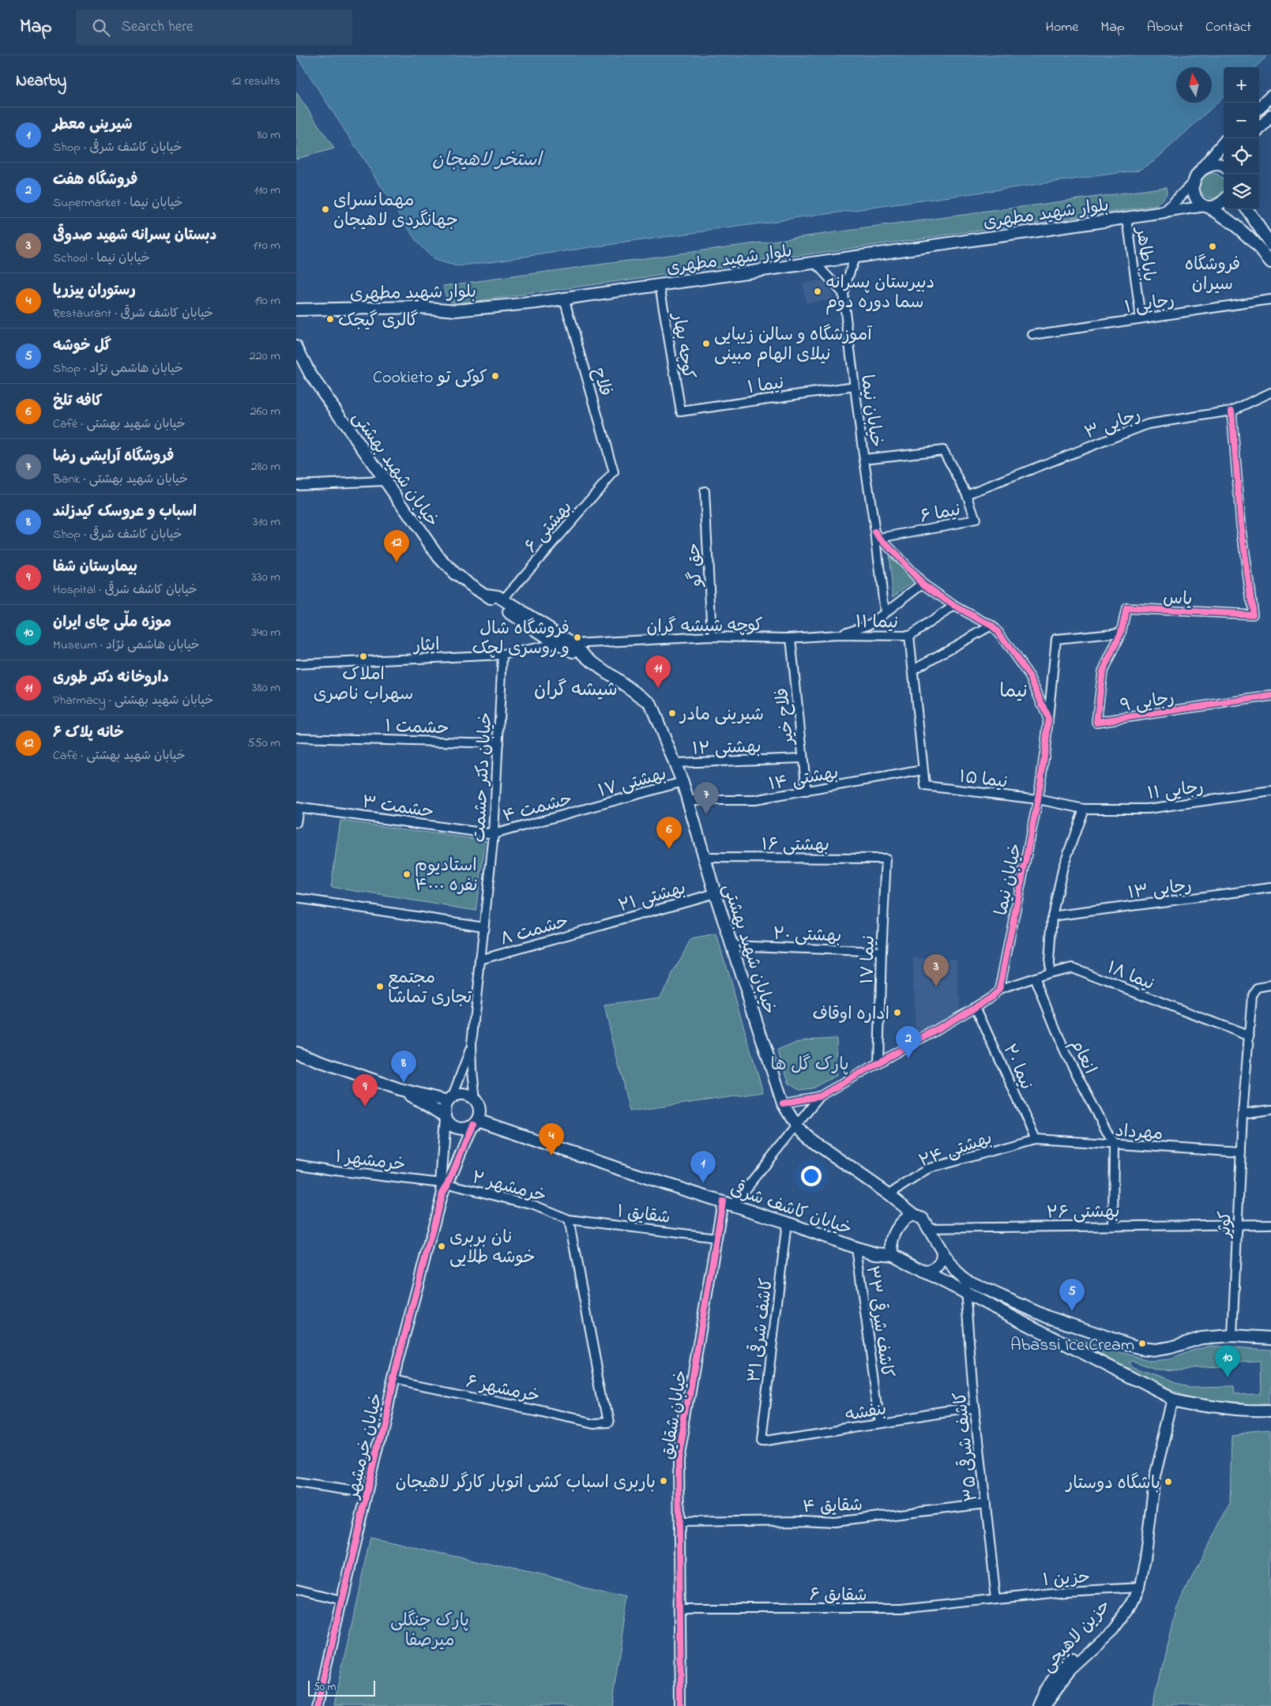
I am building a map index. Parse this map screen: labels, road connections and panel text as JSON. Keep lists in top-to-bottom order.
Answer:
{
  "streets": {
    "main road": ["بلوار شهید مطهری", "خیابان شهید بهشتی", "خیابان کاشف شرقی"],
    "street": [
      "باباطاهر",
      "رجایی ۱",
      "کوچه بهار",
      "فلاح",
      "نیما ۱",
      "خیابان نیما",
      "رجایی ۳",
      "نیما ۶",
      "بهشتی ۶",
      "حق گو",
      "یاس",
      "نیما ۱۱",
      "کوچه شیشه گران",
      "ایثار",
      "رجایی ۹",
      "فلاح خیر",
      "حشمت ۱",
      "بهشتی ۱۲",
      "خیابان دکتر حشمت",
      "بهشتی ۱۴",
      "نیما ۱۵",
      "بهشتی ۱۷",
      "رجایی ۱۱",
      "حشمت ۳",
      "حشمت ۴",
      "بهشتی ۱۶",
      "رجایی ۱۳",
      "بهشتی ۲۱",
      "حشمت ۸",
      "بهشتی ۲۰",
      "نیما ۱۷",
      "نیما ۱۸",
      "انعام",
      "نیما ۲۰",
      "مهرداد",
      "بهشتی ۲۴",
      "خرمشهر ۱",
      "خرمشهر ۲",
      "بهشتی ۲۶",
      "شقایق ۱",
      "کوثر",
      "کاشف شرقی ۳۳",
      "کاشف شرقی ۳۱",
      "خرمشهر ۶",
      "بنفشه",
      "خیابان شقایق",
      "خیابان خرمشهر",
      "کاشف شرقی ۳۵",
      "شقایق ۴",
      "حزین ۱",
      "شقایق ۶",
      "حزین لاهیجی"
    ]
  },
  "crossings": [
    ["بلوار شهید مطهری", "باباطاهر"],
    ["بلوار شهید مطهری", "کوچه بهار"],
    ["بلوار شهید مطهری", "فلاح"],
    ["بلوار شهید مطهری", "خیابان نیما"],
    ["باباطاهر", "رجایی ۱"],
    ["کوچه بهار", "نیما ۱"],
    ["فلاح", "بهشتی ۶"],
    ["نیما ۱", "خیابان نیما"],
    ["خیابان نیما", "نیما ۶"],
    ["خیابان نیما", "نیما ۱۱"],
    ["خیابان نیما", "نیما ۱۵"],
    ["خیابان نیما", "نیما ۱۸"],
    ["رجایی ۳", "نیما ۶"],
    ["رجایی ۳", "یاس"],
    ["خیابان شهید بهشتی", "بهشتی ۶"],
    ["خیابان شهید بهشتی", "کوچه شیشه گران"],
    ["خیابان شهید بهشتی", "ایثار"],
    ["خیابان شهید بهشتی", "بهشتی ۱۲"],
    ["خیابان شهید بهشتی", "بهشتی ۱۴"],
    ["خیابان شهید بهشتی", "بهشتی ۱۷"],
    ["خیابان شهید بهشتی", "بهشتی ۱۶"],
    ["خیابان شهید بهشتی", "بهشتی ۲۱"],
    ["خیابان شهید بهشتی", "بهشتی ۲۰"],
    ["خیابان شهید بهشتی", "بهشتی ۲۴"],
    ["خیابان شهید بهشتی", "خیابان کاشف شرقی"],
    ["خیابان شهید بهشتی", "بهشتی ۲۶"],
    ["حق گو", "کوچه شیشه گران"],
    ["یاس", "رجایی ۹"],
    ["نیما ۱۱", "کوچه شیشه گران"],
    ["کوچه شیشه گران", "فلاح خیر"],
    ["ایثار", "خیابان دکتر حشمت"],
    ["فلاح خیر", "بهشتی ۱۲"],
    ["فلاح خیر", "بهشتی ۱۴"],
    ["حشمت ۱", "خیابان دکتر حشمت"],
    ["خیابان دکتر حشمت", "حشمت ۳"],
    ["خیابان دکتر حشمت", "حشمت ۴"],
    ["خیابان دکتر حشمت", "حشمت ۸"],
    ["بهشتی ۱۴", "نیما ۱۵"],
    ["نیما ۱۵", "رجایی ۱۱"],
    ["بهشتی ۱۷", "حشمت ۴"],
    ["حشمت ۳", "حشمت ۴"],
    ["بهشتی ۱۶", "نیما ۱۷"],
    ["بهشتی ۲۱", "حشمت ۸"],
    ["بهشتی ۲۰", "نیما ۱۷"],
    ["نیما ۱۸", "انعام"],
    ["نیما ۱۸", "کوثر"],
    ["انعام", "مهرداد"],
    ["نیما ۲۰", "مهرداد"],
    ["نیما ۲۰", "بهشتی ۲۴"],
    ["مهرداد", "بهشتی ۲۴"],
    ["مهرداد", "کوثر"],
    ["خرمشهر ۱", "خرمشهر ۲"],
    ["خرمشهر ۱", "خیابان خرمشهر"],
    ["خرمشهر ۲", "شقایق ۱"],
    ["خرمشهر ۲", "خرمشهر ۶"],
    ["خرمشهر ۲", "خیابان خرمشهر"],
    ["خیابان کاشف شرقی", "بهشتی ۲۶"],
    ["خیابان کاشف شرقی", "کاشف شرقی ۳۳"],
    ["خیابان کاشف شرقی", "کاشف شرقی ۳۱"],
    ["خیابان کاشف شرقی", "خیابان شقایق"],
    ["بهشتی ۲۶", "کوثر"],
    ["شقایق ۱", "خرمشهر ۶"],
    ["شقایق ۱", "خیابان شقایق"],
    ["کاشف شرقی ۳۳", "بنفشه"],
    ["کاشف شرقی ۳۱", "بنفشه"],
    ["خرمشهر ۶", "خیابان خرمشهر"],
    ["بنفشه", "کاشف شرقی ۳۵"],
    ["خیابان شقایق", "شقایق ۴"],
    ["خیابان شقایق", "شقایق ۶"],
    ["کاشف شرقی ۳۵", "شقایق ۴"],
    ["کاشف شرقی ۳۵", "حزین ۱"],
    ["کاشف شرقی ۳۵", "شقایق ۶"],
    ["حزین ۱", "شقایق ۶"],
    ["حزین ۱", "حزین لاهیجی"]
  ],
  "districts": ["شیشه گران", "نیما"],
  "water": ["استخر لاهیجان"],
  "parks": ["پارک گل ها", "پارک جنگلی میرصفا"],
  "places": [
    "مهمانسرای جهانگردی لاهیجان",
    "فروشگاه سیران",
    "دبیرستان پسرانه سما دوره دوم",
    "گالری گیجک",
    "آموزشگاه و سالن زیبایی نیلای الهام مبینی",
    "Cookieto کوکی تو",
    "فروشگاه شال و روسری لچک",
    "املاک سهراب ناصری",
    "شیرینی مادر",
    "استادیوم ۴۰۰۰ نفره",
    "مجتمع تجاری تماشا",
    "اداره اوقاف",
    "نان بربری خوشه طلایی",
    "Abassi Ice Cream",
    "باربری اسباب کشی اتوبار کارگر لاهیجان",
    "باشگاه دوستار"
  ],
  "scale_bar": "50 m",
  "north": "top",
  "page": {
    "header": "Map",
    "search": "Search here",
    "nav": [
      "Home",
      "Map",
      "About",
      "Contact"
    ],
    "heading": ["Nearby", "12 results"],
    "map_buttons": ["+", "−"],
    "list": [
      {
        "mark": "1",
        "name": "شیرینی معطر",
        "note": "Shop · خیابان کاشف شرقی",
        "value": "80 m"
      },
      {
        "mark": "2",
        "name": "فروشگاه هفت",
        "note": "Supermarket · خیابان نیما",
        "value": "110 m"
      },
      {
        "mark": "3",
        "name": "دبستان پسرانه شهید صدوقی",
        "note": "School · خیابان نیما",
        "value": "170 m"
      },
      {
        "mark": "4",
        "name": "رستوران پیزریا",
        "note": "Restaurant · خیابان کاشف شرقی",
        "value": "190 m"
      },
      {
        "mark": "5",
        "name": "گل خوشه",
        "note": "Shop · خیابان هاشمی نژاد",
        "value": "220 m"
      },
      {
        "mark": "6",
        "name": "کافه تلخ",
        "note": "Café · خیابان شهید بهشتی",
        "value": "260 m"
      },
      {
        "mark": "7",
        "name": "فروشگاه آرایشی رضا",
        "note": "Bank · خیابان شهید بهشتی",
        "value": "280 m"
      },
      {
        "mark": "8",
        "name": "اسباب و عروسک کیدزلند",
        "note": "Shop · خیابان کاشف شرقی",
        "value": "310 m"
      },
      {
        "mark": "9",
        "name": "بیمارستان شفا",
        "note": "Hospital · خیابان کاشف شرقی",
        "value": "330 m"
      },
      {
        "mark": "10",
        "name": "موزه ملّی چای ایران",
        "note": "Museum · خیابان هاشمی نژاد",
        "value": "340 m"
      },
      {
        "mark": "11",
        "name": "داروخانه دکتر طوری",
        "note": "Pharmacy · خیابان شهید بهشتی",
        "value": "380 m"
      },
      {
        "mark": "12",
        "name": "خانه پلاک ۶",
        "note": "Café · خیابان شهید بهشتی",
        "value": "550 m"
      }
    ],
    "pins": [
      "12",
      "11",
      "7",
      "6",
      "3",
      "2",
      "8",
      "9",
      "4",
      "1",
      "5",
      "10"
    ],
    "scale": "50 m"
  }
}
